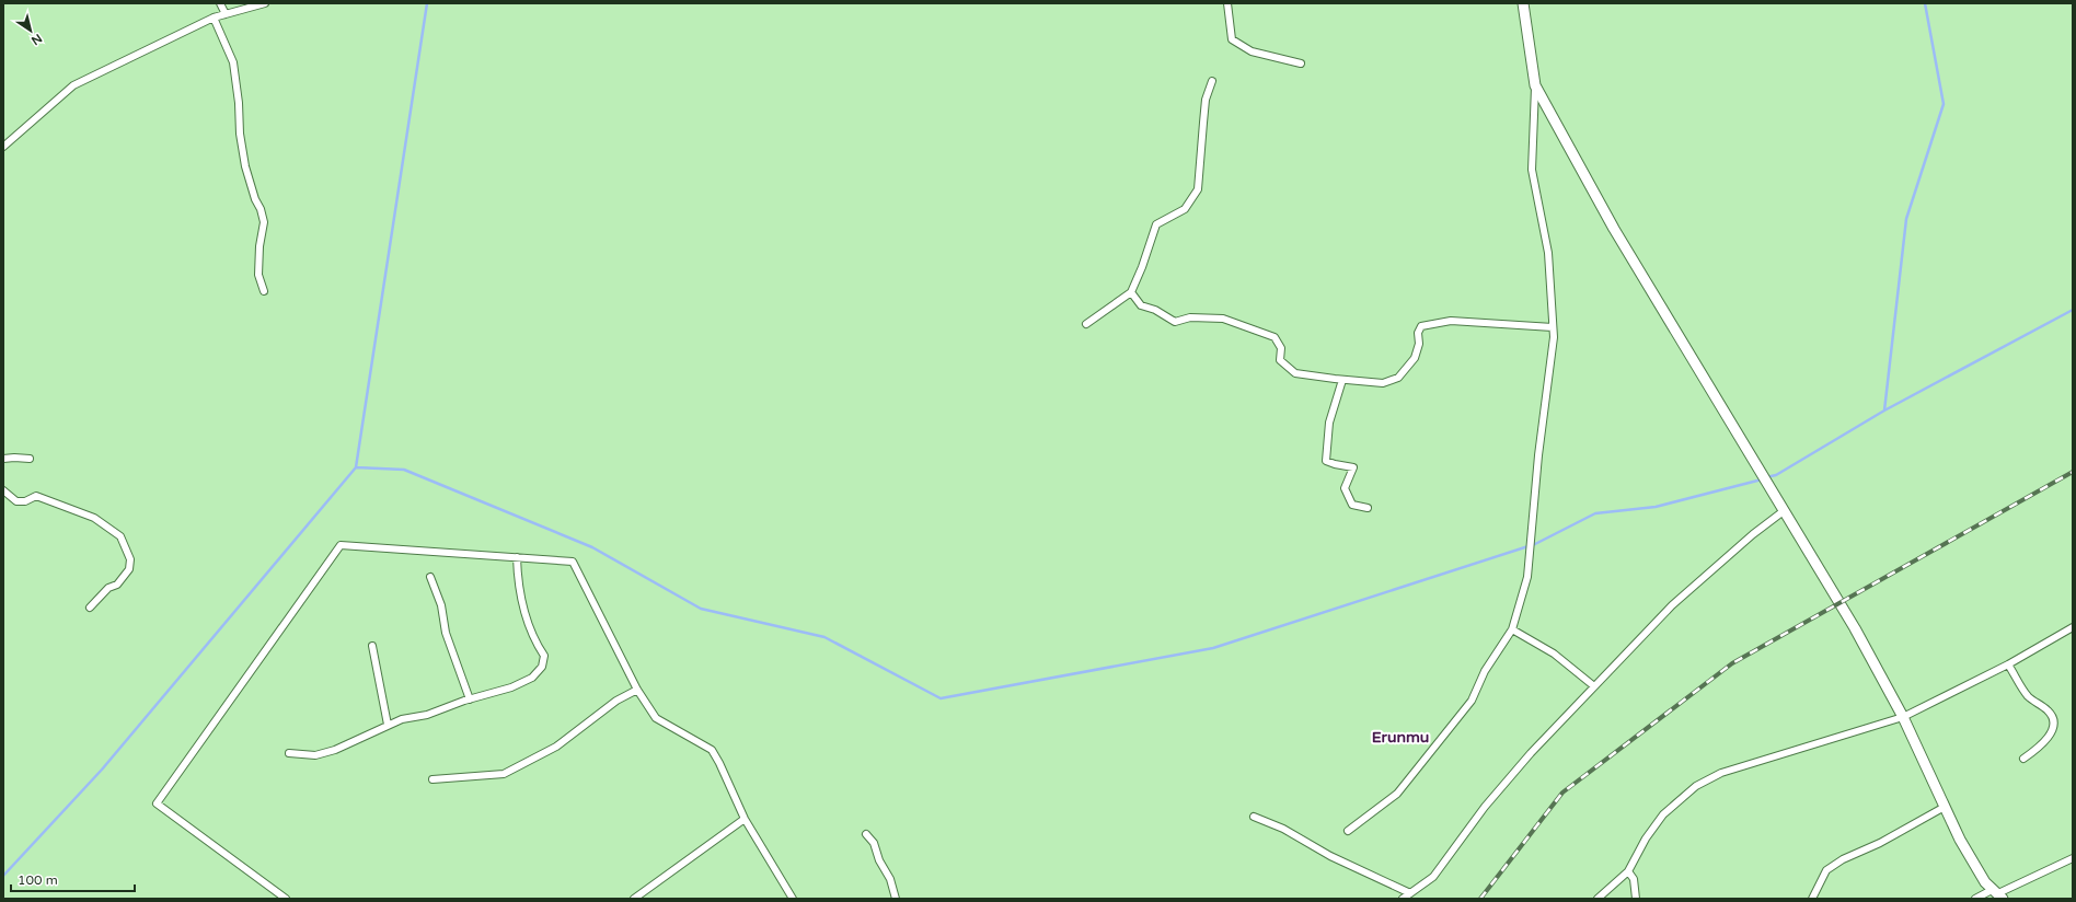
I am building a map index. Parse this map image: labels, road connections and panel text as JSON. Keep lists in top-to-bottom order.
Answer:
{
  "districts": ["Erunmu"],
  "scale_bar": "100 m",
  "north": "bottom right"
}
